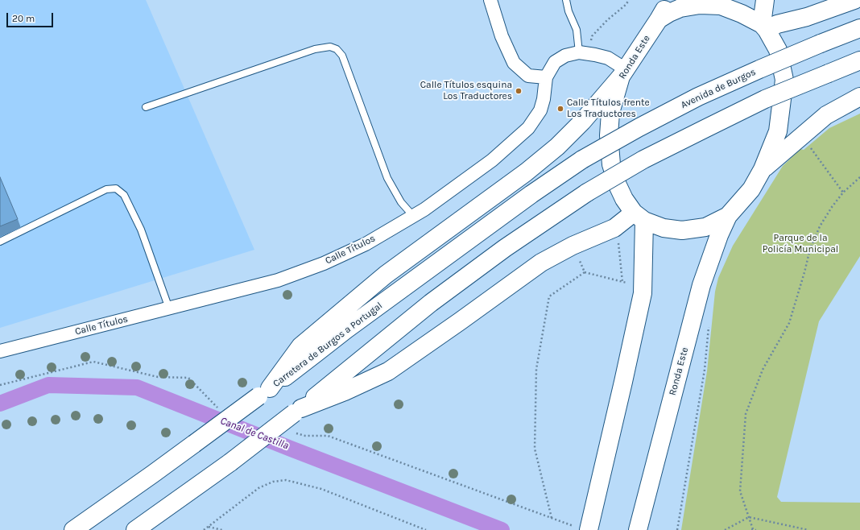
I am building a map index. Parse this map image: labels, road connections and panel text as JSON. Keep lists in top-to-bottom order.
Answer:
{
  "streets": {
    "highway": ["Ronda Este", "Avenida de Burgos", "Carretera de Burgos a Portugal"],
    "street": ["Calle Títulos"]
  },
  "crossings": [
    ["Ronda Este", "Calle Títulos"],
    ["Avenida de Burgos", "Carretera de Burgos a Portugal"]
  ],
  "water": ["Canal de Castilla"],
  "parks": ["Parque de la Policía Municipal"],
  "places": ["Calle Títulos esquina Los Traductores", "Calle Títulos frente Los Traductores"],
  "scale_bar": "20 m"
}
